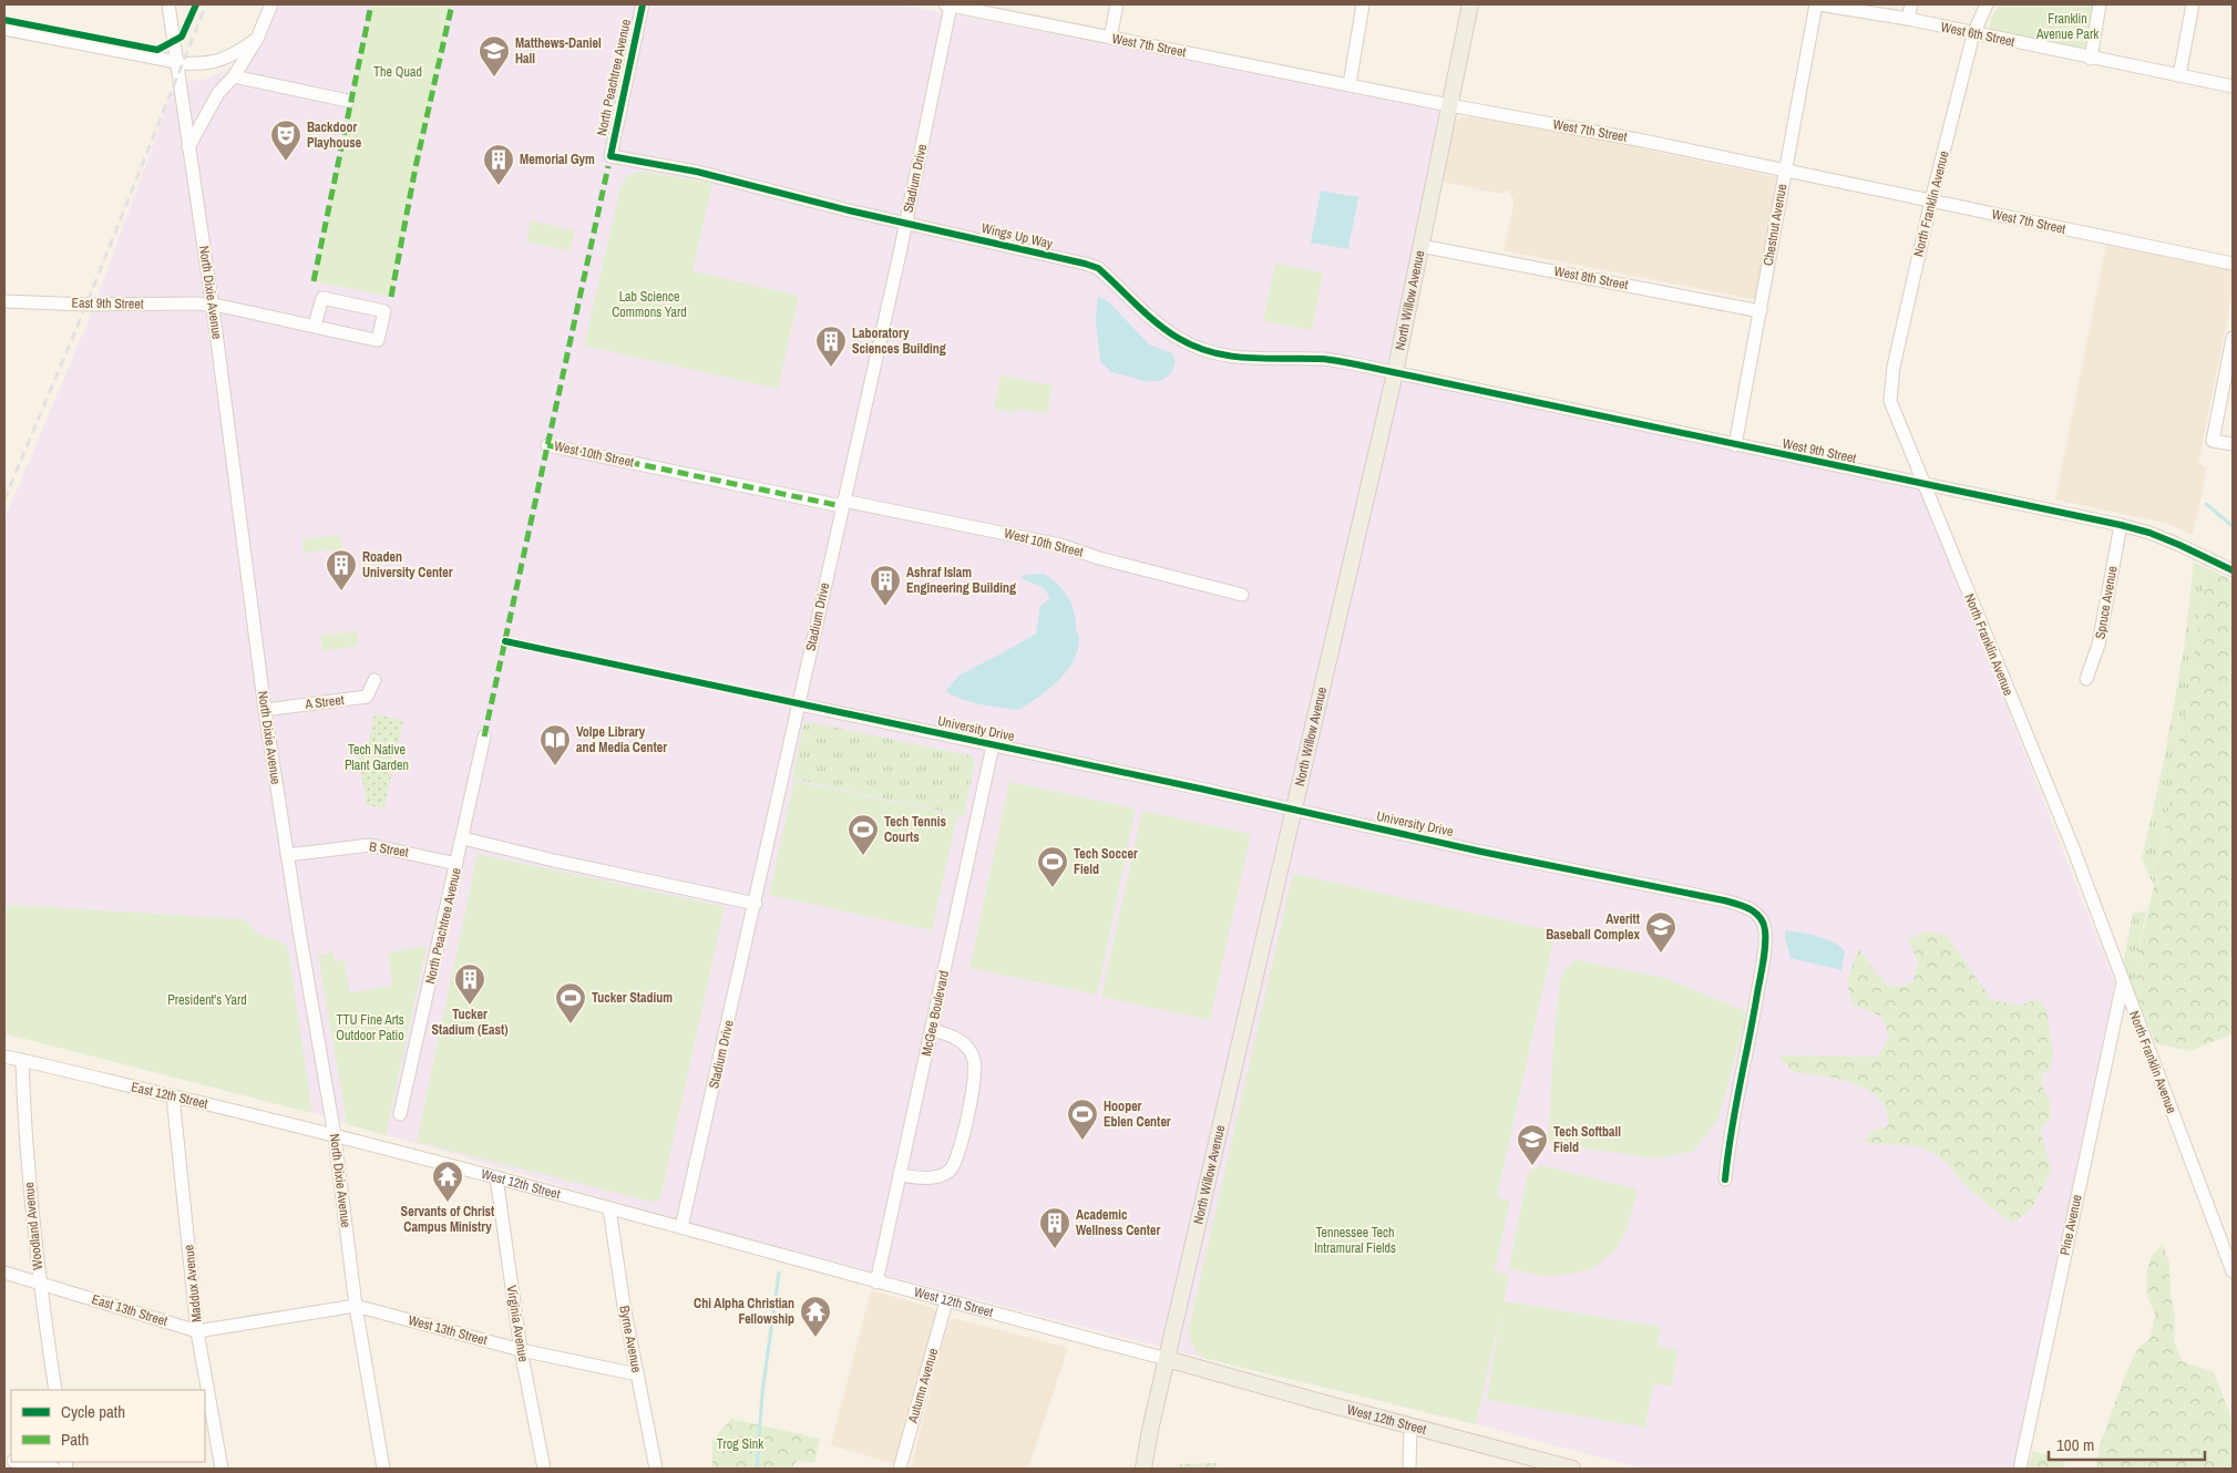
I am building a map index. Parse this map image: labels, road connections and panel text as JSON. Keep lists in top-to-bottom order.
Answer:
{
  "streets": {
    "main road": ["North Willow Avenue", "West 12th Street"],
    "street": [
      "West 6th Street",
      "West 7th Street",
      "North Peachtree Avenue",
      "Stadium Drive",
      "North Franklin Avenue",
      "Chestnut Avenue",
      "Wings Up Way",
      "West 8th Street",
      "North Dixie Avenue",
      "East 9th Street",
      "West 9th Street",
      "West 10th Street",
      "Spruce Avenue",
      "A Street",
      "University Drive",
      "B Street",
      "McGee Boulevard",
      "East 12th Street",
      "Pine Avenue",
      "Woodland Avenue",
      "Maddux Avenue",
      "East 13th Street",
      "Virginia Avenue",
      "West 13th Street",
      "Byrne Avenue",
      "Autumn Avenue"
    ]
  },
  "crossings": [
    ["West 6th Street", "North Franklin Avenue"],
    ["West 6th Street", "Chestnut Avenue"],
    ["West 7th Street", "Stadium Drive"],
    ["West 7th Street", "North Franklin Avenue"],
    ["West 7th Street", "Chestnut Avenue"],
    ["West 7th Street", "North Willow Avenue"],
    ["North Peachtree Avenue", "Wings Up Way"],
    ["North Peachtree Avenue", "B Street"],
    ["Stadium Drive", "Wings Up Way"],
    ["Stadium Drive", "West 10th Street"],
    ["Stadium Drive", "University Drive"],
    ["Stadium Drive", "West 12th Street"],
    ["North Franklin Avenue", "West 9th Street"],
    ["North Franklin Avenue", "Pine Avenue"],
    ["Chestnut Avenue", "West 8th Street"],
    ["Chestnut Avenue", "West 9th Street"],
    ["Wings Up Way", "North Willow Avenue"],
    ["Wings Up Way", "West 9th Street"],
    ["West 8th Street", "North Willow Avenue"],
    ["North Dixie Avenue", "East 9th Street"],
    ["North Dixie Avenue", "A Street"],
    ["North Dixie Avenue", "B Street"],
    ["North Dixie Avenue", "East 12th Street"],
    ["North Dixie Avenue", "West 12th Street"],
    ["North Dixie Avenue", "East 13th Street"],
    ["North Dixie Avenue", "West 13th Street"],
    ["North Willow Avenue", "West 9th Street"],
    ["North Willow Avenue", "University Drive"],
    ["North Willow Avenue", "West 12th Street"],
    ["West 9th Street", "Spruce Avenue"],
    ["University Drive", "McGee Boulevard"],
    ["McGee Boulevard", "West 12th Street"],
    ["East 12th Street", "West 12th Street"],
    ["East 12th Street", "Woodland Avenue"],
    ["East 12th Street", "Maddux Avenue"],
    ["West 12th Street", "Virginia Avenue"],
    ["West 12th Street", "Byrne Avenue"],
    ["West 12th Street", "Autumn Avenue"],
    ["Woodland Avenue", "East 13th Street"],
    ["Maddux Avenue", "East 13th Street"],
    ["East 13th Street", "West 13th Street"],
    ["Virginia Avenue", "West 13th Street"],
    ["West 13th Street", "Byrne Avenue"]
  ],
  "parks": [
    "Franklin Avenue Park",
    "The Quad",
    "Lab Science Commons Yard",
    "Tech Native Plant Garden",
    "President's Yard",
    "TTU Fine Arts Outdoor Patio",
    "Tennessee Tech Intramural Fields",
    "Trog Sink"
  ],
  "places": {
    "school or university": ["Matthews-Daniel Hall", "Averitt Baseball Complex", "Tech Softball Field"],
    "theatre": ["Backdoor Playhouse"],
    "building": [
      "Memorial Gym",
      "Laboratory Sciences Building",
      "Roaden University Center",
      "Ashraf Islam Engineering Building",
      "Tucker Stadium (East)",
      "Academic Wellness Center"
    ],
    "library": ["Volpe Library and Media Center"],
    "sports": [
      "Tech Tennis Courts",
      "Tech Soccer Field",
      "Tucker Stadium",
      "Hooper Eblen Center"
    ],
    "temple": ["Servants of Christ Campus Ministry", "Chi Alpha Christian Fellowship"]
  },
  "legend": ["Cycle path", "Path"],
  "scale_bar": "100 m"
}
